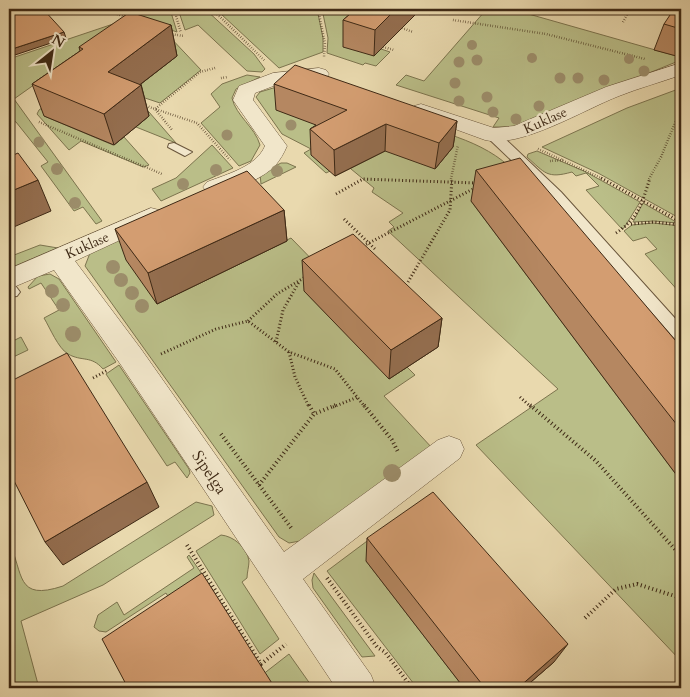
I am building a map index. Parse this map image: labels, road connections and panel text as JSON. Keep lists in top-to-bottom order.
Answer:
{
  "streets": {
    "street": ["Kuklase", "Sipelga"]
  },
  "crossings": [
    ["Kuklase", "Sipelga"]
  ],
  "north": "top right"
}
